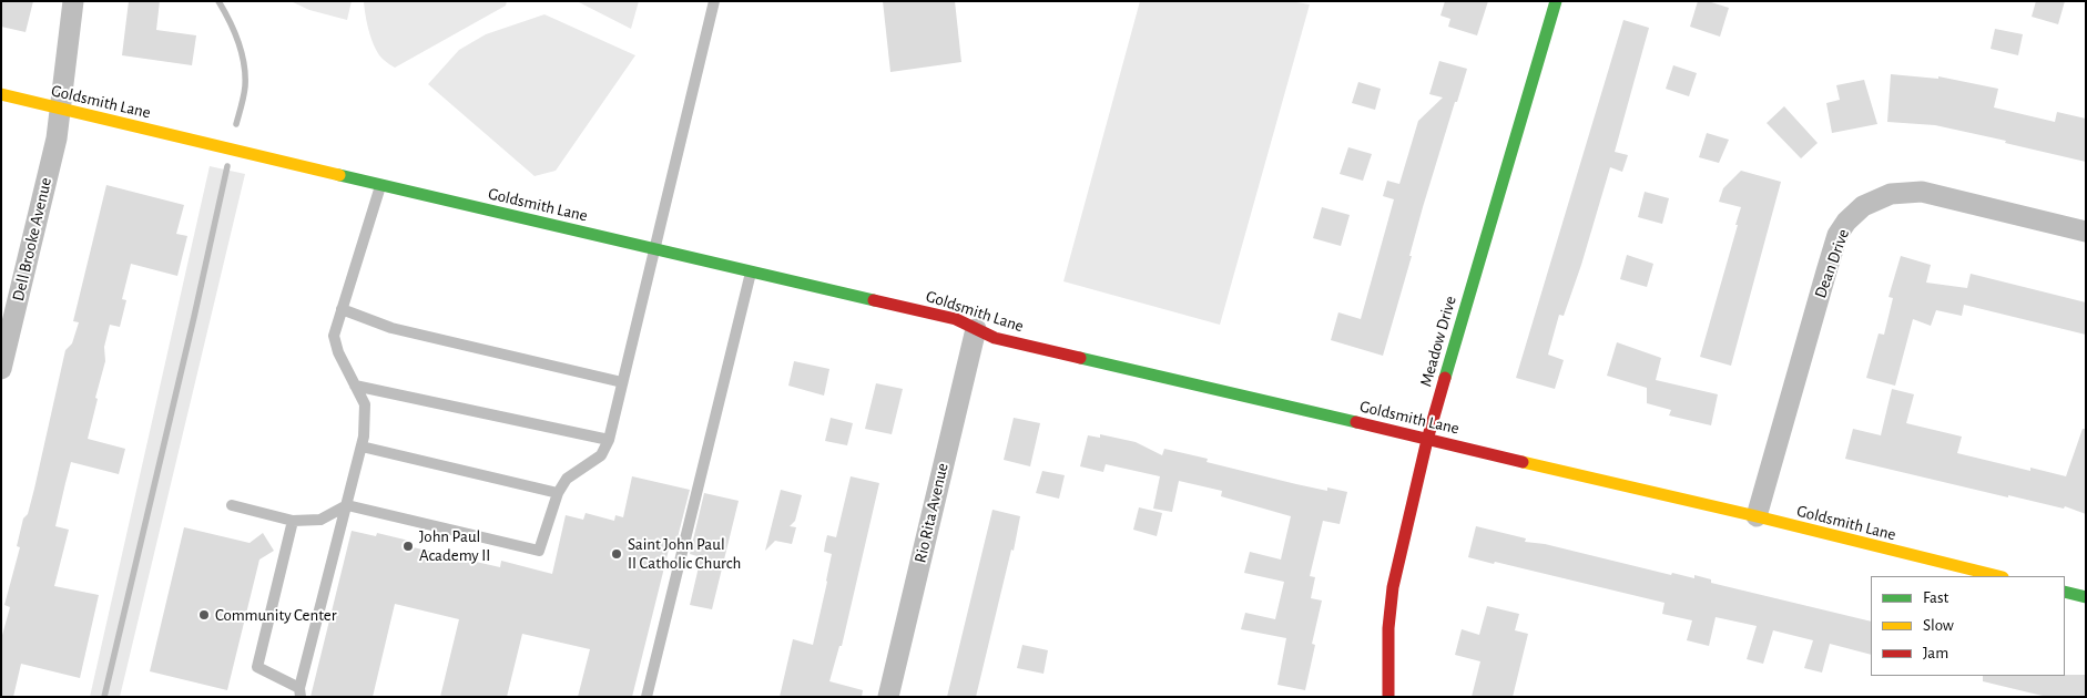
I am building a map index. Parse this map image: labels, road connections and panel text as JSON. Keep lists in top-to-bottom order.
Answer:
{
  "streets": {
    "street": [
      "Goldsmith Lane",
      "Dell Brooke Avenue",
      "Dean Drive",
      "Meadow Drive",
      "Rio Rita Avenue"
    ]
  },
  "crossings": [
    ["Goldsmith Lane", "Dell Brooke Avenue"],
    ["Goldsmith Lane", "Dean Drive"],
    ["Goldsmith Lane", "Meadow Drive"],
    ["Goldsmith Lane", "Rio Rita Avenue"]
  ],
  "places": ["John Paul Academy II", "Saint John Paul II Catholic Church", "Community Center"],
  "legend": ["Fast", "Slow", "Jam"]
}
